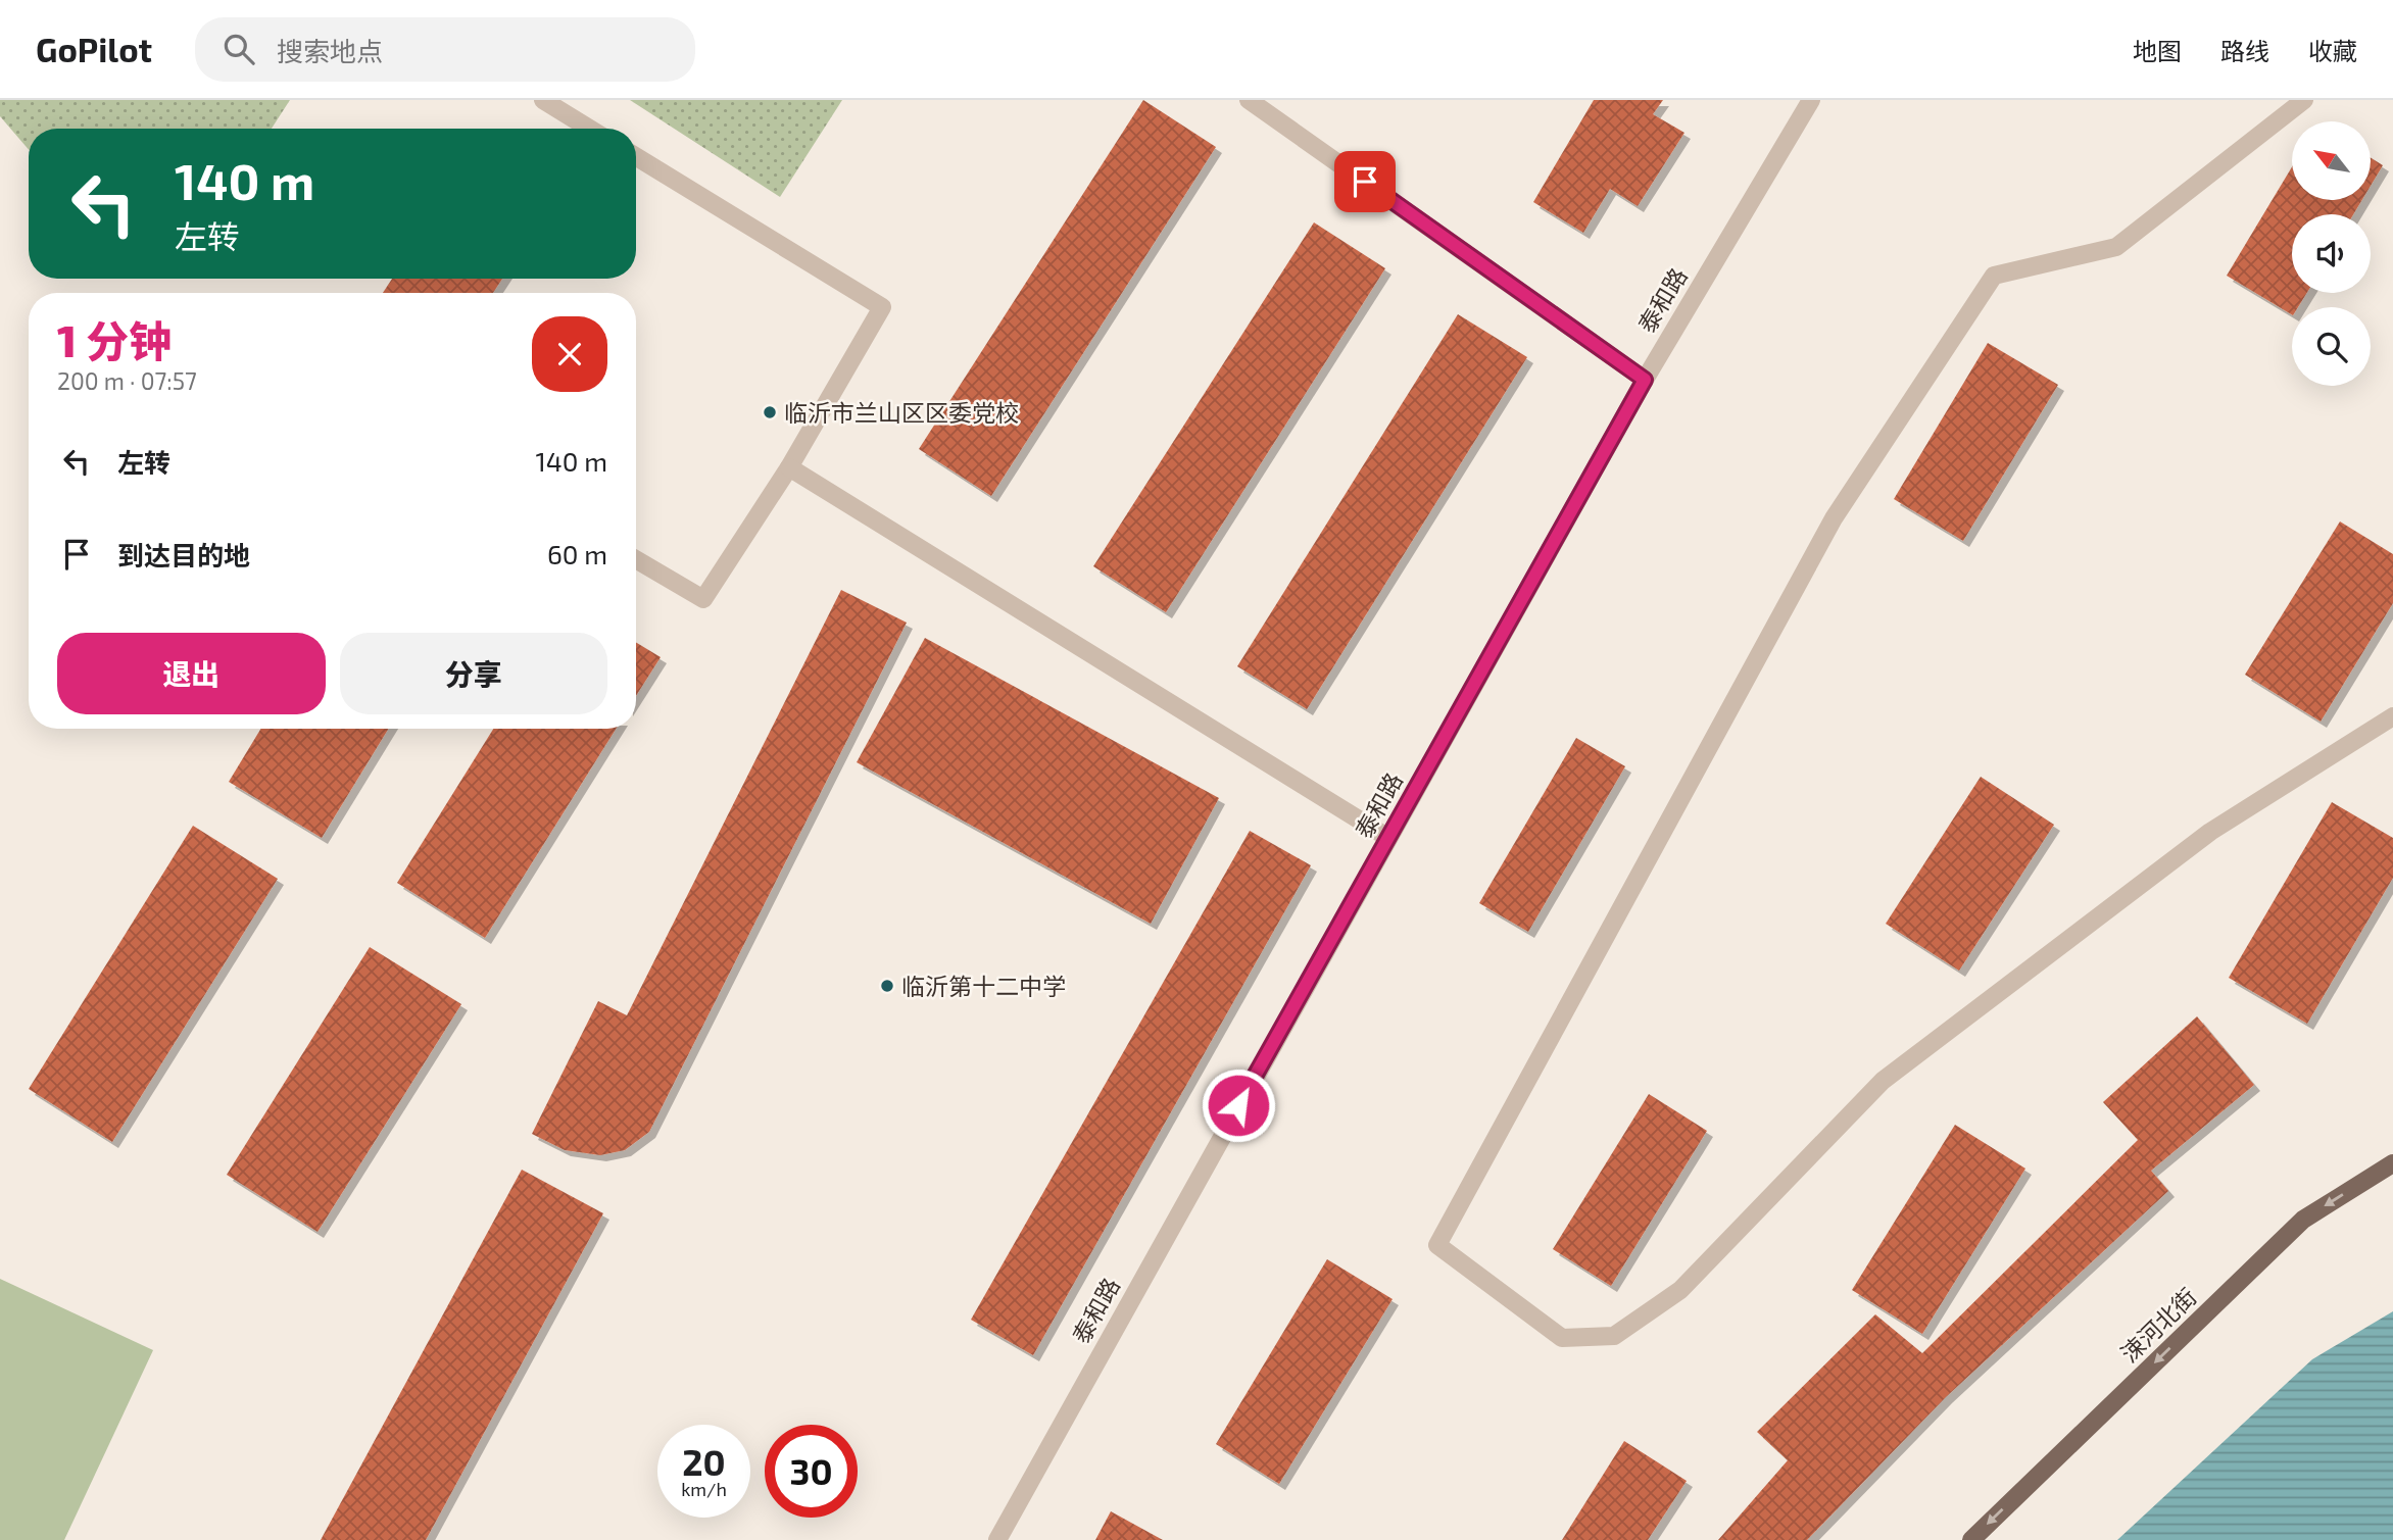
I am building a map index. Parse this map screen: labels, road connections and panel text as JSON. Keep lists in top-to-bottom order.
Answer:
{
  "streets": {
    "main road": ["涑河北街"],
    "street": ["泰和路"]
  },
  "one_way": ["涑河北街"],
  "places": ["临沂市兰山区区委党校", "临沂第十二中学"],
  "north": "top left",
  "page": {
    "header": "GoPilot",
    "search": "搜索地点",
    "nav": ["地图", "路线", "收藏"],
    "turn": ["140 m", "左转"],
    "heading": ["1 分钟", "200 m · 07:57"],
    "list": [
      {
        "name": "左转",
        "value": "140 m"
      },
      {
        "name": "到达目的地",
        "value": "60 m"
      }
    ],
    "buttons": ["退出", "分享"],
    "speed": "20 km/h",
    "limit": "30"
  }
}
